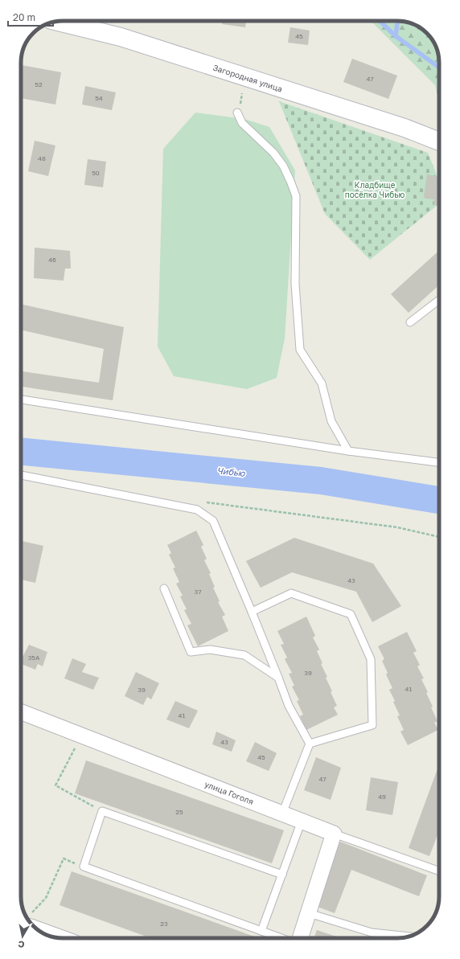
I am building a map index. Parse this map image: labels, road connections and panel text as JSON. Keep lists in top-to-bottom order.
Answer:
{
  "streets": {
    "main road": ["Загородная улица"],
    "street": ["улица Гоголя"]
  },
  "water": ["Чибью"],
  "parks": ["Кладбище посёлка Чибью"],
  "house_numbers": [
    "45",
    "47",
    "52",
    "54",
    "48",
    "50",
    "46",
    "43",
    "37",
    "35А",
    "39",
    "41",
    "39",
    "41",
    "43",
    "45",
    "47",
    "49",
    "25",
    "23"
  ],
  "scale_bar": "20 m",
  "north": "bottom"
}
